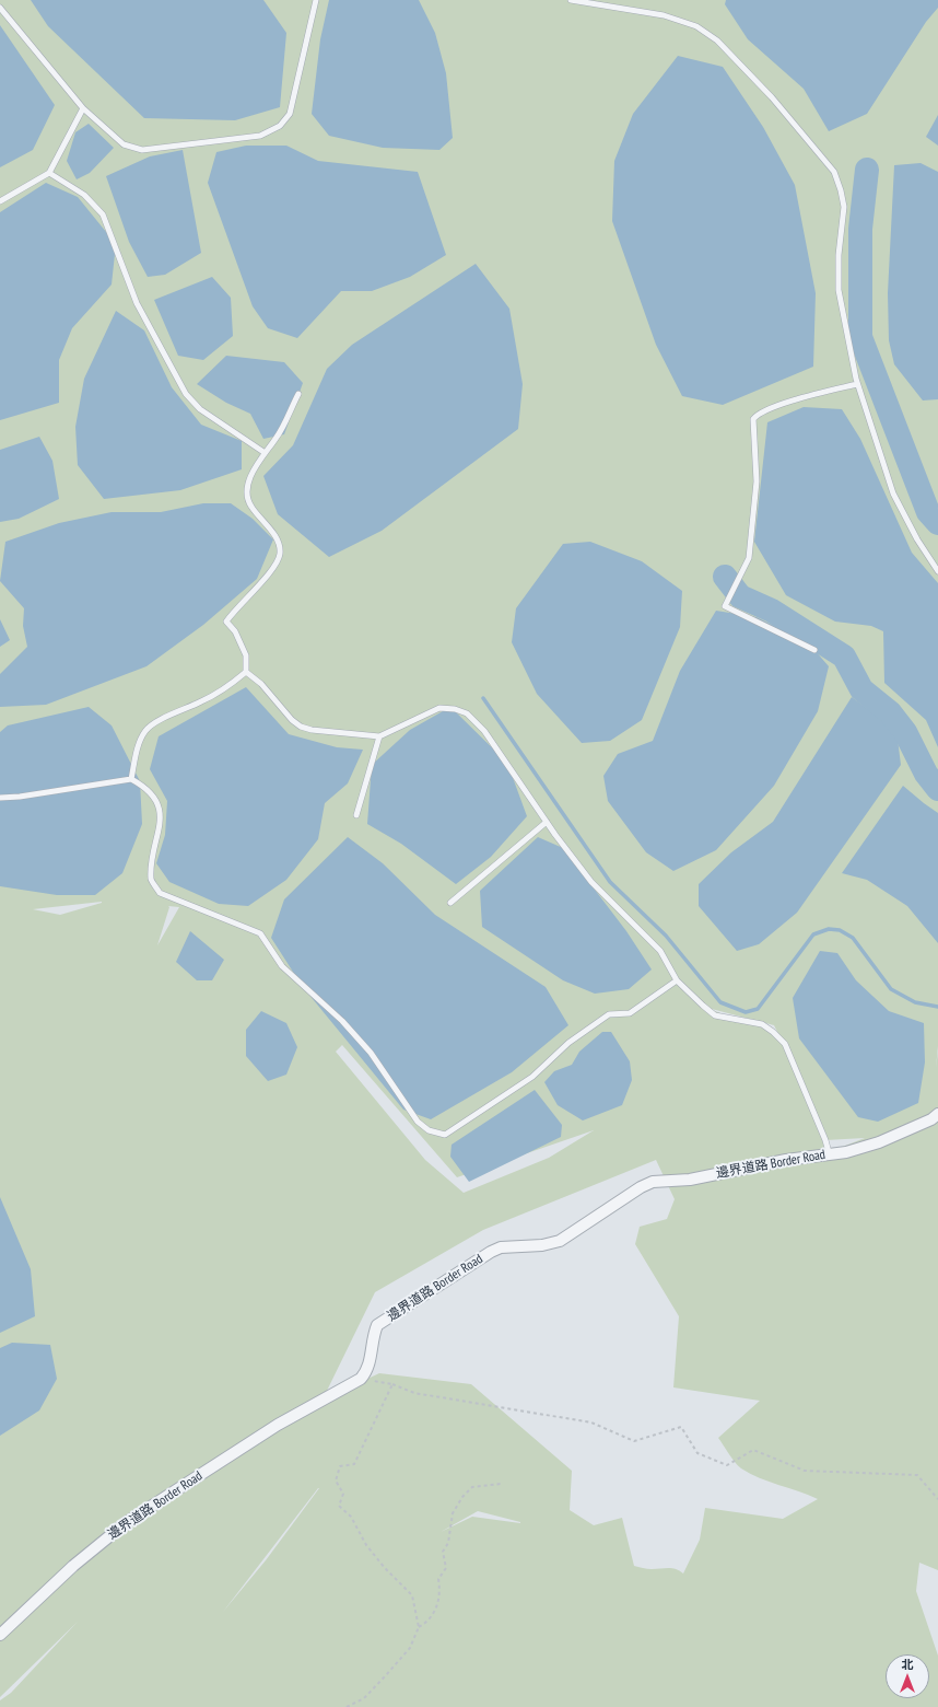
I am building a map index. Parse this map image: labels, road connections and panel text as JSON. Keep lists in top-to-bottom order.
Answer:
{
  "streets": {
    "street": ["邊界道路 Border Road"]
  },
  "north": "top"
}
